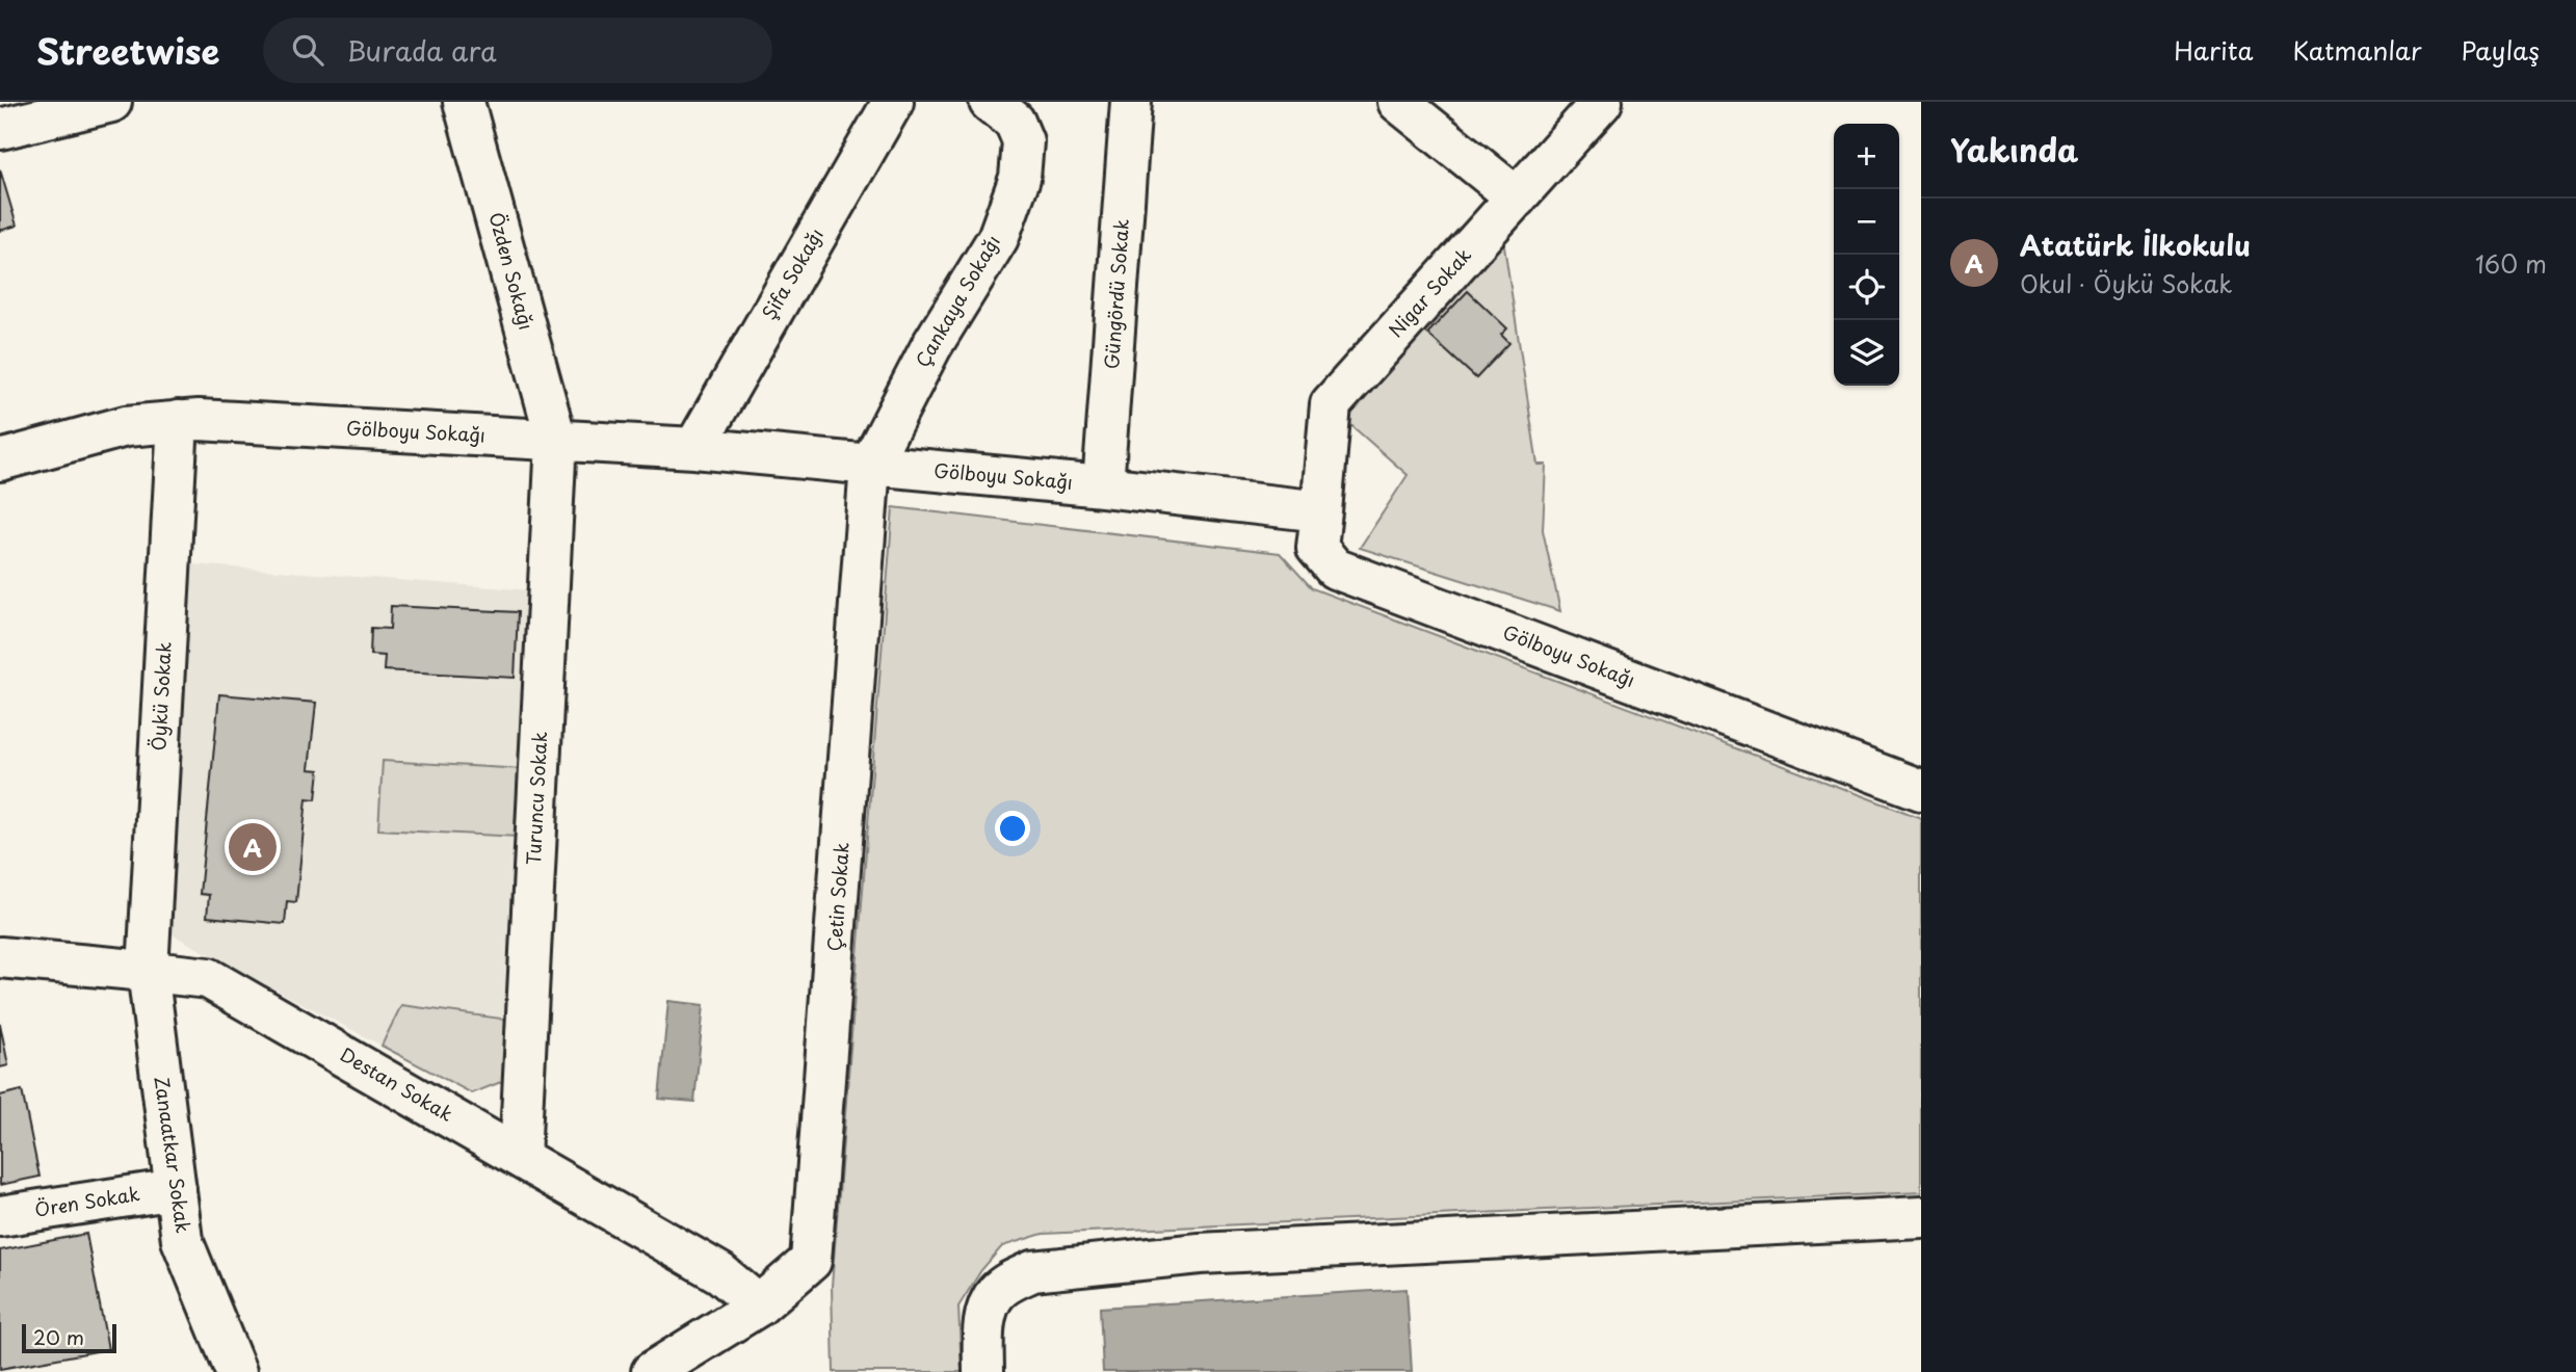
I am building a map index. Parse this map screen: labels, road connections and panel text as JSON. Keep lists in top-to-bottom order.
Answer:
{
  "streets": {
    "street": [
      "Özden Sokağı",
      "Şifa Sokağı",
      "Nigar Sokak",
      "Güngördü Sokak",
      "Çankaya Sokağı",
      "Gölboyu Sokağı",
      "Öykü Sokak",
      "Turuncu Sokak",
      "Çetin Sokak",
      "Destan Sokak",
      "Zanaatkar Sokak",
      "Ören Sokak"
    ]
  },
  "crossings": [
    ["Özden Sokağı", "Gölboyu Sokağı"],
    ["Özden Sokağı", "Turuncu Sokak"],
    ["Şifa Sokağı", "Gölboyu Sokağı"],
    ["Nigar Sokak", "Gölboyu Sokağı"],
    ["Güngördü Sokak", "Gölboyu Sokağı"],
    ["Çankaya Sokağı", "Gölboyu Sokağı"],
    ["Çankaya Sokağı", "Çetin Sokak"],
    ["Gölboyu Sokağı", "Öykü Sokak"],
    ["Gölboyu Sokağı", "Turuncu Sokak"],
    ["Gölboyu Sokağı", "Çetin Sokak"],
    ["Öykü Sokak", "Destan Sokak"],
    ["Öykü Sokak", "Zanaatkar Sokak"],
    ["Turuncu Sokak", "Destan Sokak"],
    ["Çetin Sokak", "Destan Sokak"],
    ["Destan Sokak", "Zanaatkar Sokak"],
    ["Zanaatkar Sokak", "Ören Sokak"]
  ],
  "scale_bar": "20 m",
  "page": {
    "header": "Streetwise",
    "search": "Burada ara",
    "nav": ["Harita", "Katmanlar", "Paylaş"],
    "heading": "Yakında",
    "map_buttons": ["+", "−"],
    "list": [
      {
        "mark": "A",
        "name": "Atatürk İlkokulu",
        "note": "Okul · Öykü Sokak",
        "value": "160 m"
      }
    ],
    "pins": "A",
    "scale": "20 m"
  }
}
